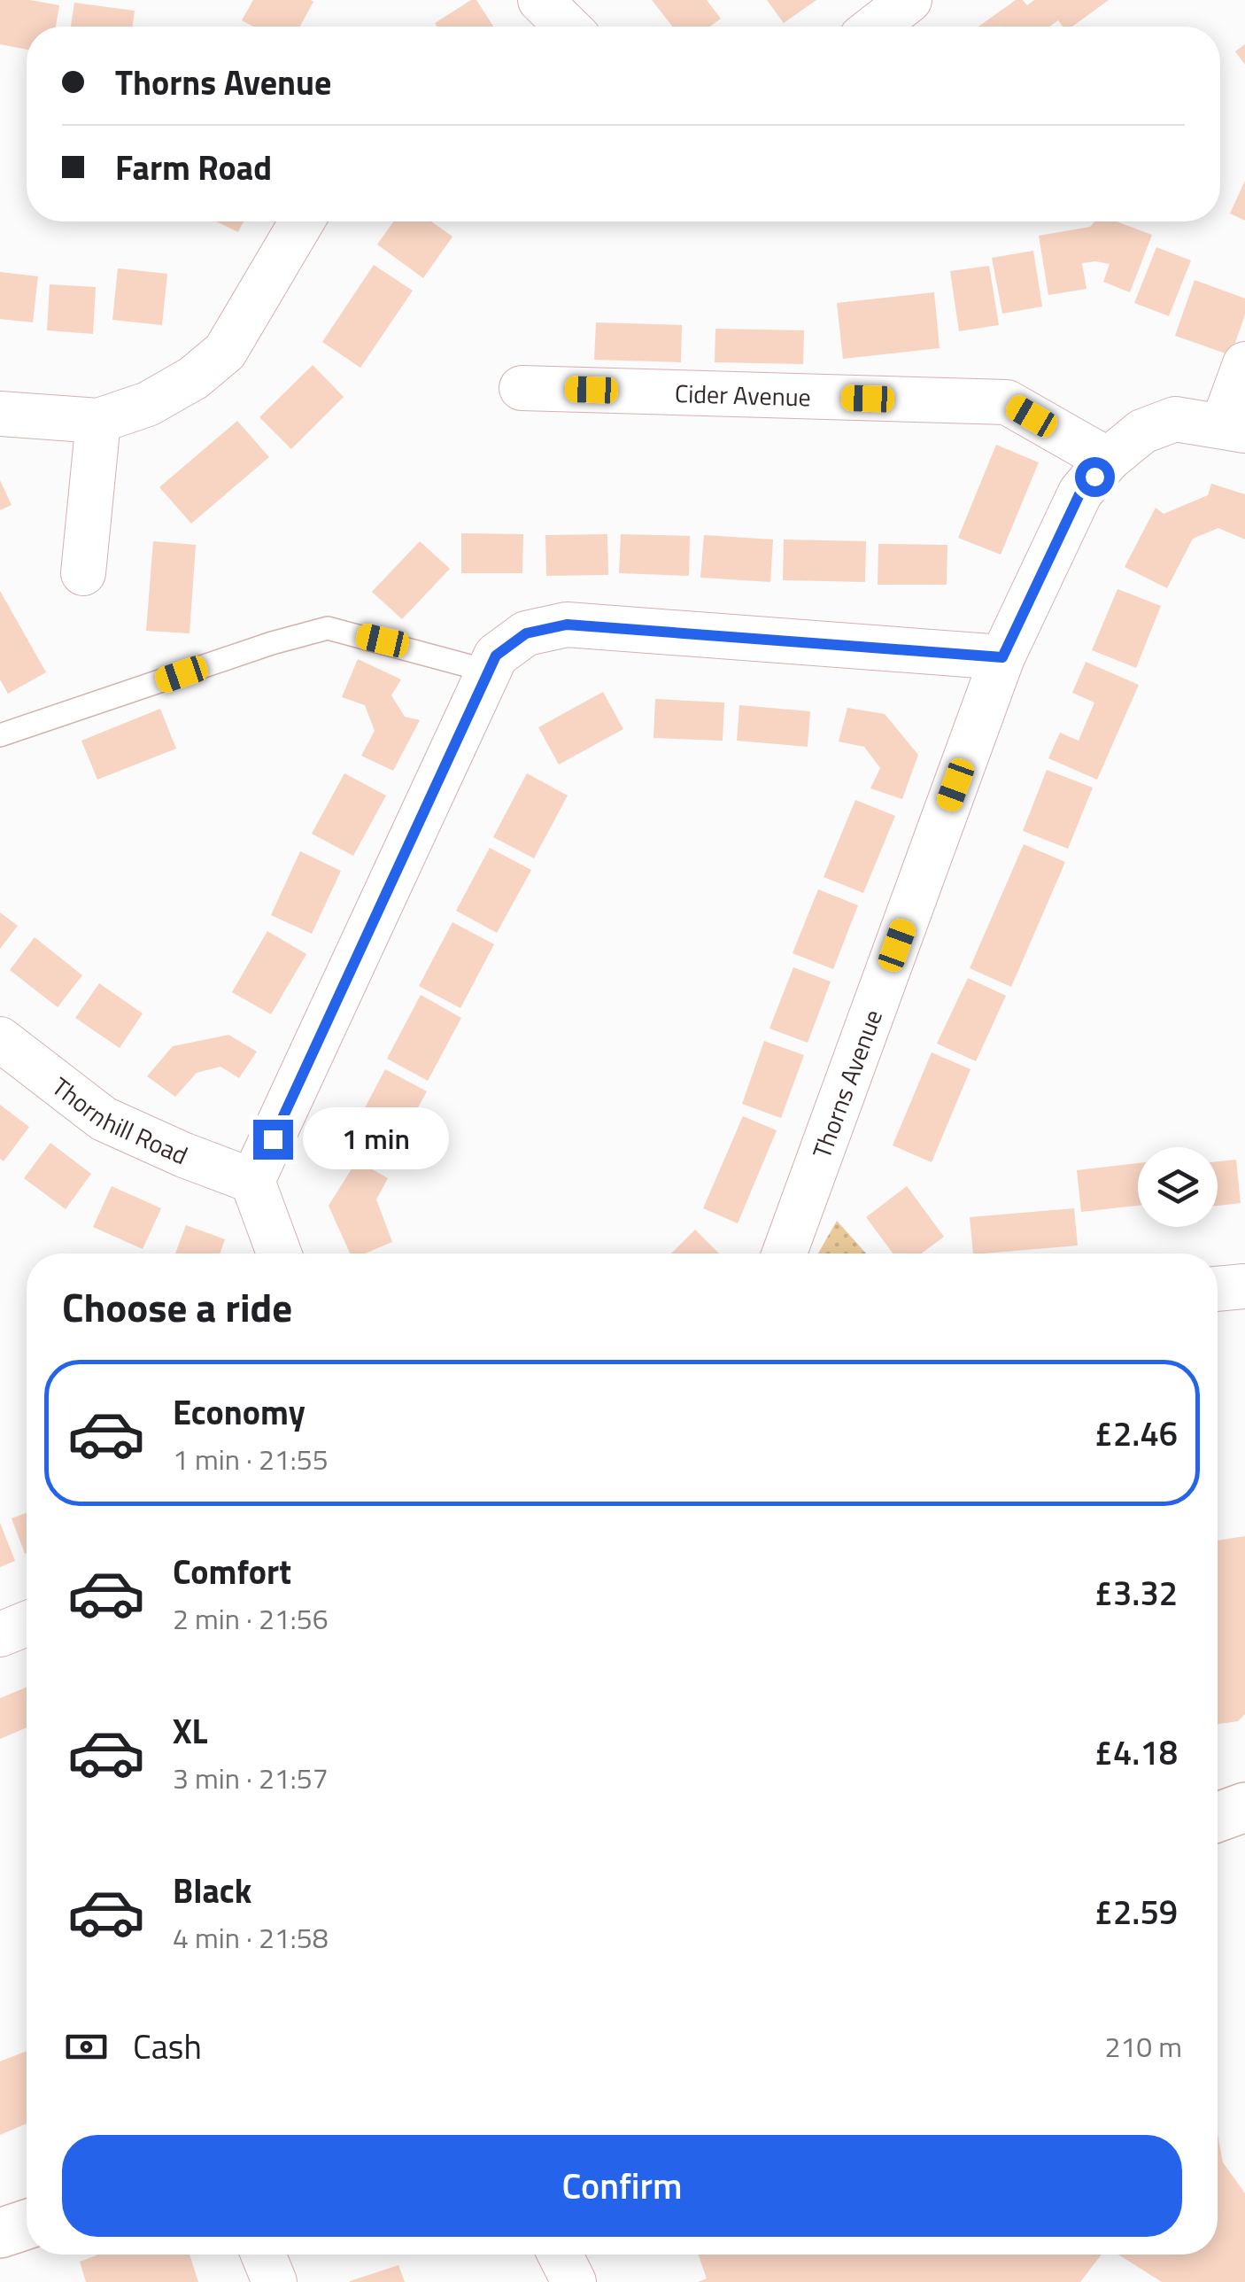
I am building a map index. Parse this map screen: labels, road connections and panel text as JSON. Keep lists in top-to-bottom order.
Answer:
{
  "streets": {
    "street": ["Cider Avenue", "Thorns Avenue", "Thornhill Road"]
  },
  "crossings": [
    ["Cider Avenue", "Thorns Avenue"]
  ],
  "page": {
    "banner": ["Thorns Avenue", "Farm Road"],
    "bubble": "1 min",
    "heading": "Choose a ride",
    "list": [
      {
        "name": "Economy",
        "note": "1 min · 21:55",
        "value": "£2.46"
      },
      {
        "name": "Comfort",
        "note": "2 min · 21:56",
        "value": "£3.32"
      },
      {
        "name": "XL",
        "note": "3 min · 21:57",
        "value": "£4.18"
      },
      {
        "name": "Black",
        "note": "4 min · 21:58",
        "value": "£2.59"
      }
    ],
    "pay": ["Cash", "210 m"],
    "buttons": "Confirm"
  }
}
